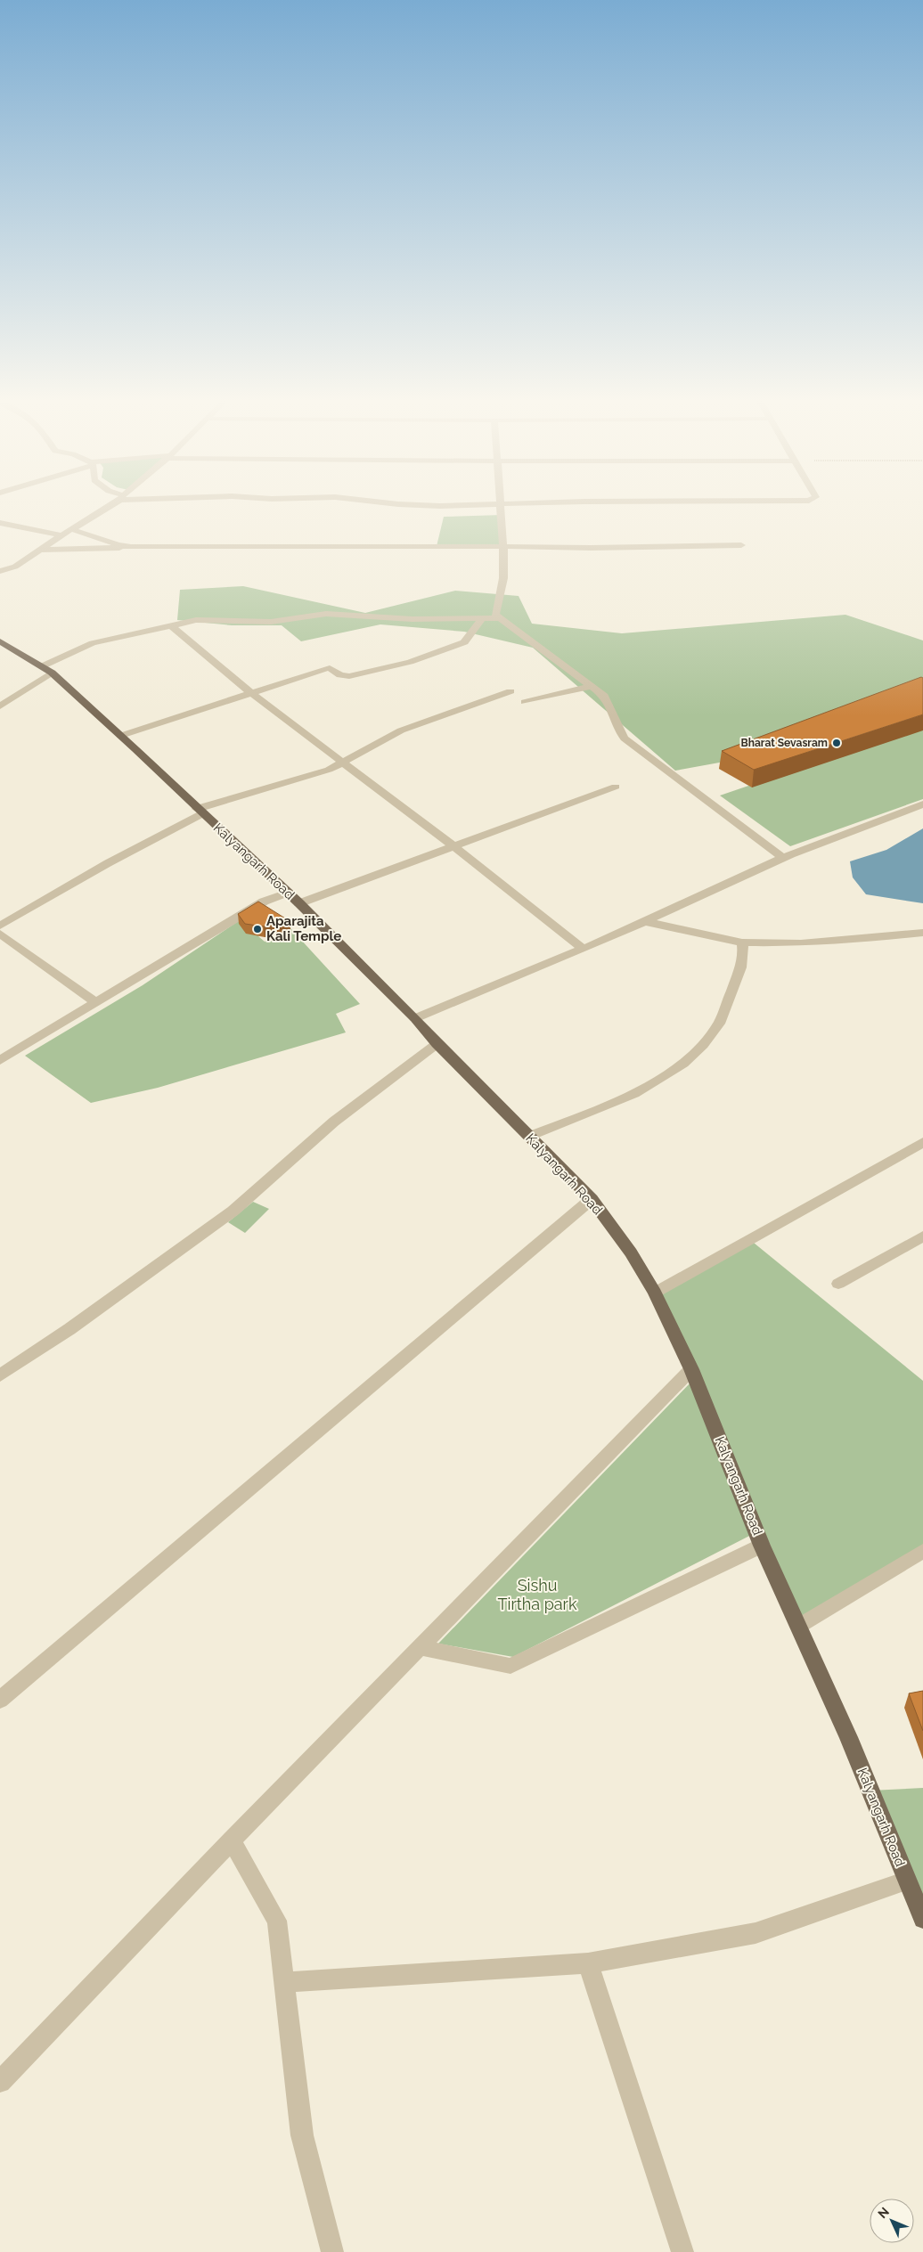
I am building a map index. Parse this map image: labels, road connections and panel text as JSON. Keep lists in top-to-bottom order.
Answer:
{
  "streets": {
    "main road": ["Kalyangarh Road"]
  },
  "parks": ["Sishu Tirtha park"],
  "places": ["Bharat Sevasram", "Aparajita Kali Temple"],
  "north": "top left"
}
